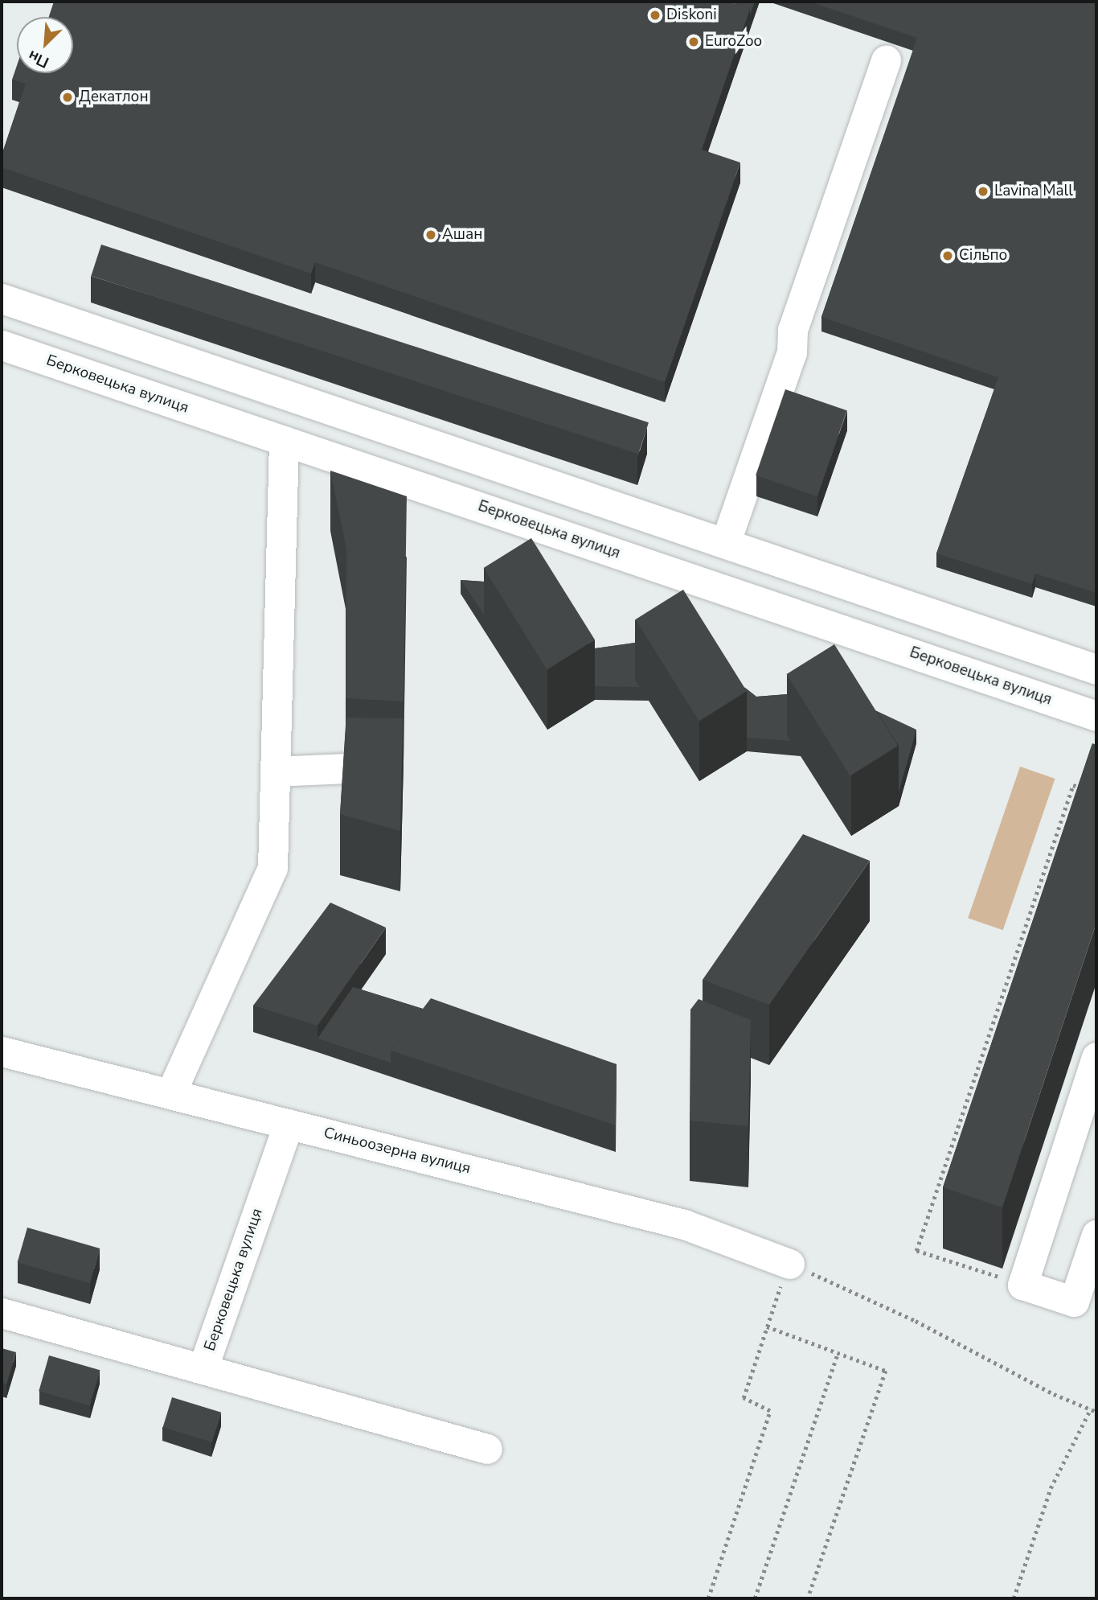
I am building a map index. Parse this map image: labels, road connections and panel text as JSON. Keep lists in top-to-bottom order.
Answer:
{
  "streets": {
    "street": ["Берковецька вулиця", "Синьоозерна вулиця"]
  },
  "crossings": [
    ["Берковецька вулиця", "Синьоозерна вулиця"]
  ],
  "places": [
    "Diskoni",
    "EuroZoo",
    "Декатлон",
    "Lavina Mall",
    "Ашан",
    "Сільпо"
  ],
  "north": "bottom left"
}
